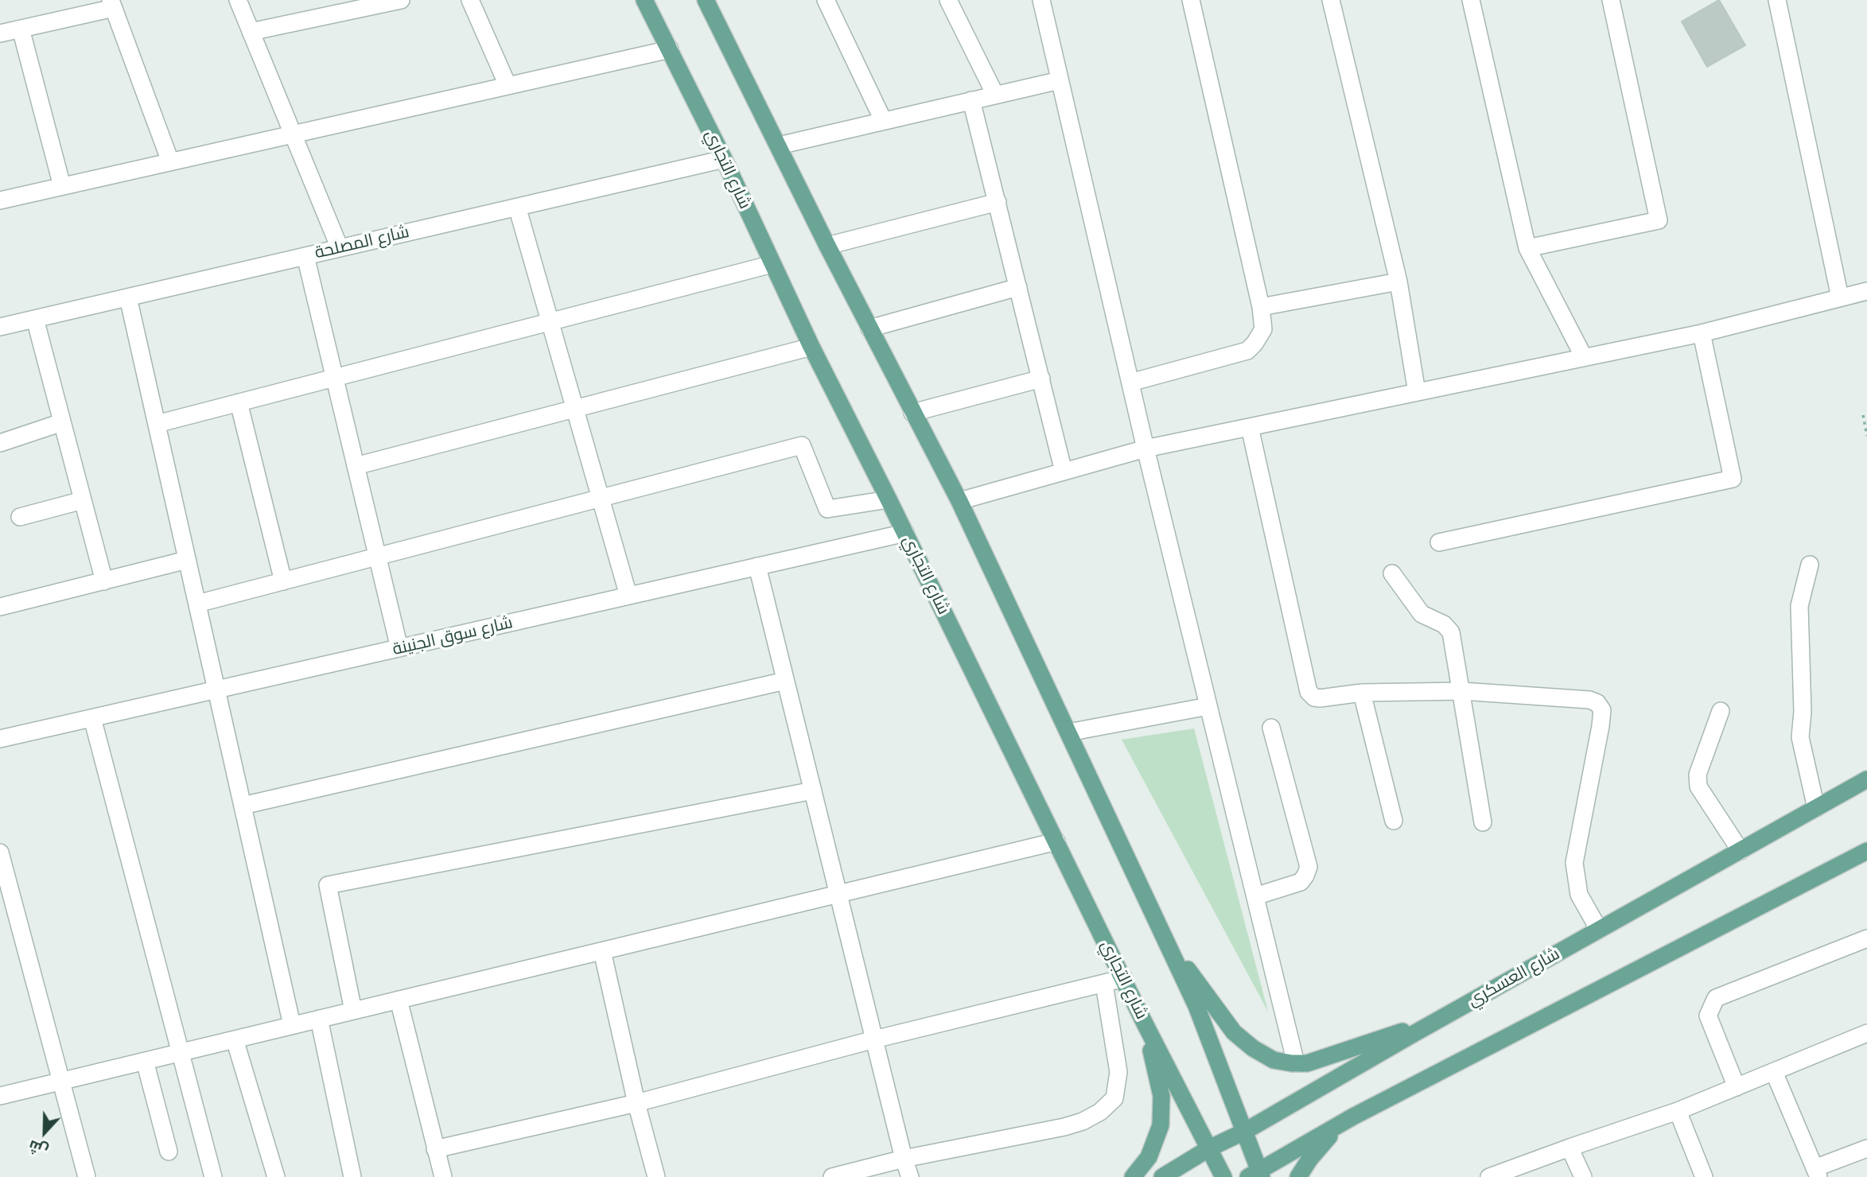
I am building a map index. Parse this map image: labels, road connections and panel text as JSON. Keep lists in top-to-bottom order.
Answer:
{
  "streets": {
    "main road": ["شارع التجاري", "شارع العسكري"],
    "street": ["شارع المصلحة", "شارع سوق الجنينة"]
  },
  "crossings": [
    ["شارع التجاري", "شارع المصلحة"],
    ["شارع التجاري", "شارع سوق الجنينة"],
    ["شارع التجاري", "شارع العسكري"]
  ],
  "north": "bottom"
}
